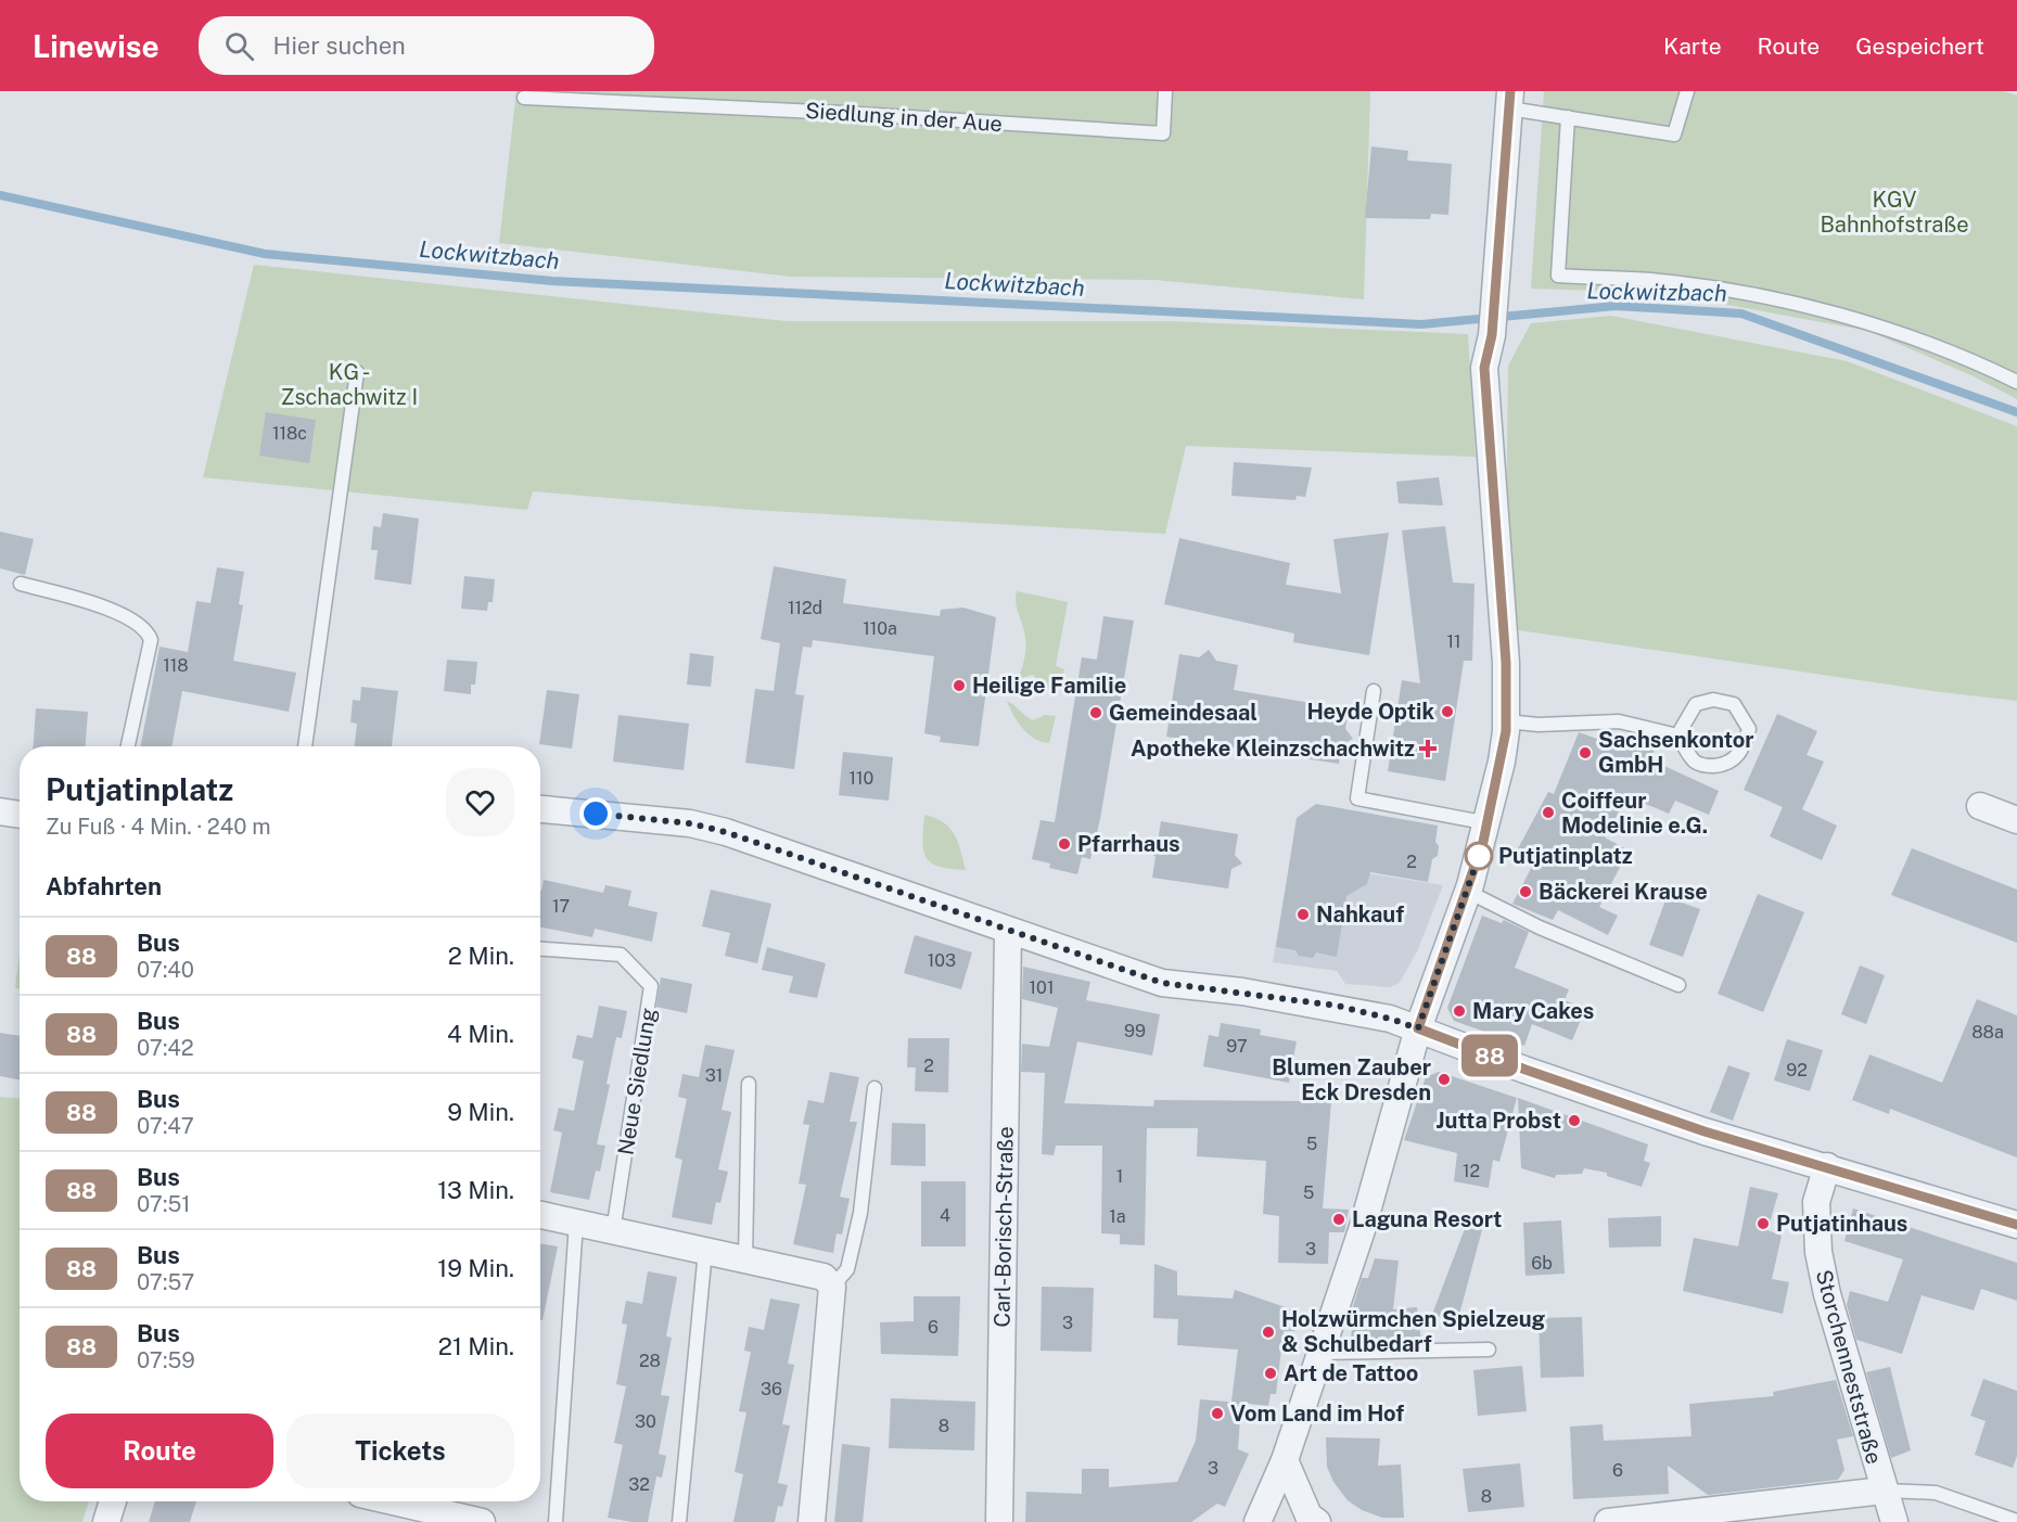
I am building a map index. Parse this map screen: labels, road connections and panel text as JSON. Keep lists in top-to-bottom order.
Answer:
{
  "streets": {
    "street": ["Carl-Borisch-Straße", "Storchenneststraße"],
    "lane": ["Siedlung in der Aue", "Neue Siedlung"]
  },
  "water": ["Lockwitzbach"],
  "parks": ["KGV Bahnhofstraße", "KG - Zschachwitz I"],
  "places": {
    "other": [
      "Heilige Familie",
      "Heyde Optik",
      "Gemeindesaal",
      "Sachsenkontor GmbH",
      "Coiffeur Modelinie e.G.",
      "Pfarrhaus",
      "Putjatinplatz",
      "Bäckerei Krause",
      "Nahkauf",
      "Mary Cakes",
      "Blumen Zauber Eck Dresden",
      "Jutta Probst",
      "Laguna Resort",
      "Putjatinhaus",
      "Holzwürmchen Spielzeug & Schulbedarf",
      "Art de Tattoo",
      "Vom Land im Hof"
    ],
    "health": ["Apotheke Kleinzschachwitz"]
  },
  "lines": ["bus line 88"],
  "house_numbers": [
    "118c",
    "112d",
    "110a",
    "11",
    "118",
    "110",
    "2",
    "17",
    "103",
    "101",
    "99",
    "88a",
    "97",
    "2",
    "92",
    "31",
    "5",
    "12",
    "1",
    "5",
    "4",
    "1a",
    "3",
    "6b",
    "3",
    "6",
    "28",
    "36",
    "30",
    "8",
    "3",
    "6",
    "32",
    "8"
  ],
  "page": {
    "header": "Linewise",
    "search": "Hier suchen",
    "nav": ["Karte", "Route", "Gespeichert"],
    "on_map": "88",
    "heading": [
      ["Putjatinplatz", "Zu Fuß · 4 Min. · 240 m"],
      "Abfahrten"
    ],
    "list": [
      {
        "mark": "88",
        "name": "Bus",
        "note": "07:40",
        "value": "2 Min."
      },
      {
        "mark": "88",
        "name": "Bus",
        "note": "07:42",
        "value": "4 Min."
      },
      {
        "mark": "88",
        "name": "Bus",
        "note": "07:47",
        "value": "9 Min."
      },
      {
        "mark": "88",
        "name": "Bus",
        "note": "07:51",
        "value": "13 Min."
      },
      {
        "mark": "88",
        "name": "Bus",
        "note": "07:57",
        "value": "19 Min."
      },
      {
        "mark": "88",
        "name": "Bus",
        "note": "07:59",
        "value": "21 Min."
      }
    ],
    "buttons": ["Route", "Tickets"]
  }
}
